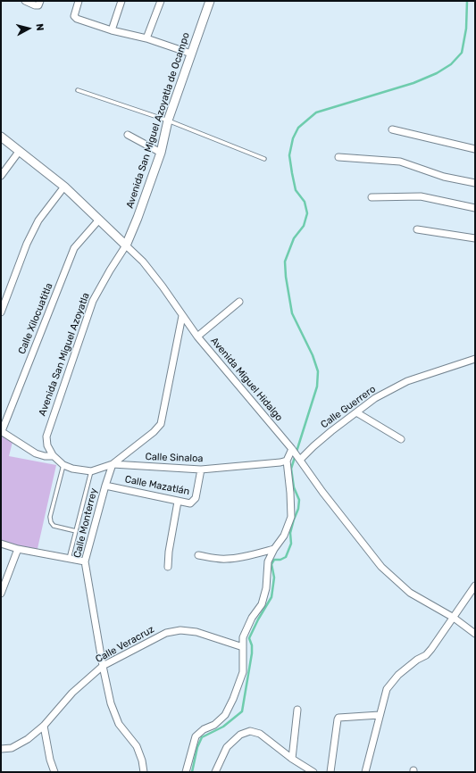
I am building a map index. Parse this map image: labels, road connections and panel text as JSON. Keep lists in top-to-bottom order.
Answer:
{
  "streets": {
    "street": [
      "Avenida San Miguel Azoyatla de Ocampo",
      "Calle Xilocuatitla",
      "Avenida San Miguel Azoyatla",
      "Avenida Miguel Hidalgo",
      "Calle Guerrero",
      "Calle Sinaloa",
      "Calle Mazatlán",
      "Calle Monterrey",
      "Calle Veracruz"
    ]
  },
  "crossings": [
    ["Avenida San Miguel Azoyatla de Ocampo", "Avenida San Miguel Azoyatla"],
    ["Avenida San Miguel Azoyatla de Ocampo", "Avenida Miguel Hidalgo"],
    ["Calle Xilocuatitla", "Avenida Miguel Hidalgo"],
    ["Avenida San Miguel Azoyatla", "Avenida Miguel Hidalgo"],
    ["Avenida San Miguel Azoyatla", "Calle Sinaloa"],
    ["Avenida Miguel Hidalgo", "Calle Guerrero"],
    ["Calle Sinaloa", "Calle Mazatlán"],
    ["Calle Sinaloa", "Calle Monterrey"],
    ["Calle Mazatlán", "Calle Monterrey"],
    ["Calle Monterrey", "Calle Veracruz"]
  ],
  "north": "right"
}
